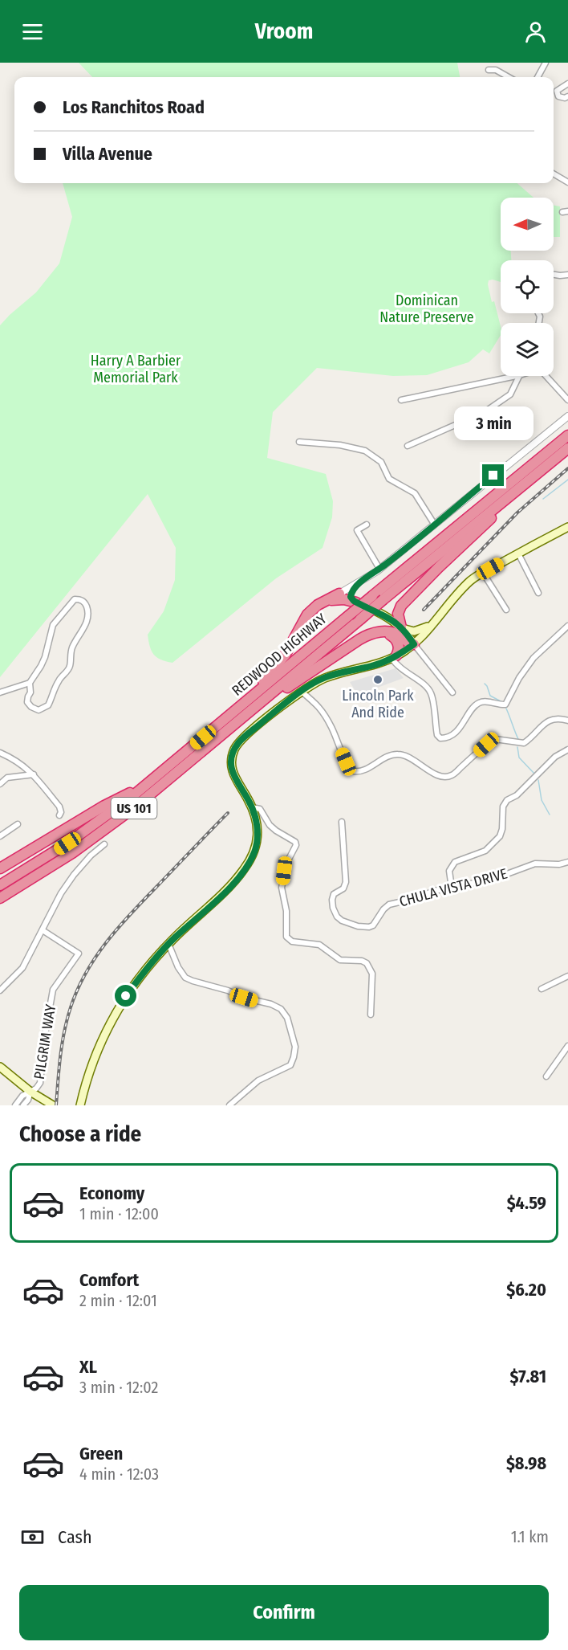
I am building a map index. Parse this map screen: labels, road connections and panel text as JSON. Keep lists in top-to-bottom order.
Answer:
{
  "streets": {
    "highway": ["REDWOOD HIGHWAY", "US 101"],
    "street": ["CHULA VISTA DRIVE", "PILGRIM WAY"]
  },
  "parks": ["Dominican Nature Preserve", "Harry A Barbier Memorial Park"],
  "places": ["Lincoln Park And Ride"],
  "north": "left",
  "page": {
    "header": "Vroom",
    "banner": ["Los Ranchitos Road", "Villa Avenue"],
    "bubble": "3 min",
    "heading": "Choose a ride",
    "list": [
      {
        "name": "Economy",
        "note": "1 min · 12:00",
        "value": "$4.59"
      },
      {
        "name": "Comfort",
        "note": "2 min · 12:01",
        "value": "$6.20"
      },
      {
        "name": "XL",
        "note": "3 min · 12:02",
        "value": "$7.81"
      },
      {
        "name": "Green",
        "note": "4 min · 12:03",
        "value": "$8.98"
      }
    ],
    "pay": ["Cash", "1.1 km"],
    "buttons": "Confirm"
  }
}
